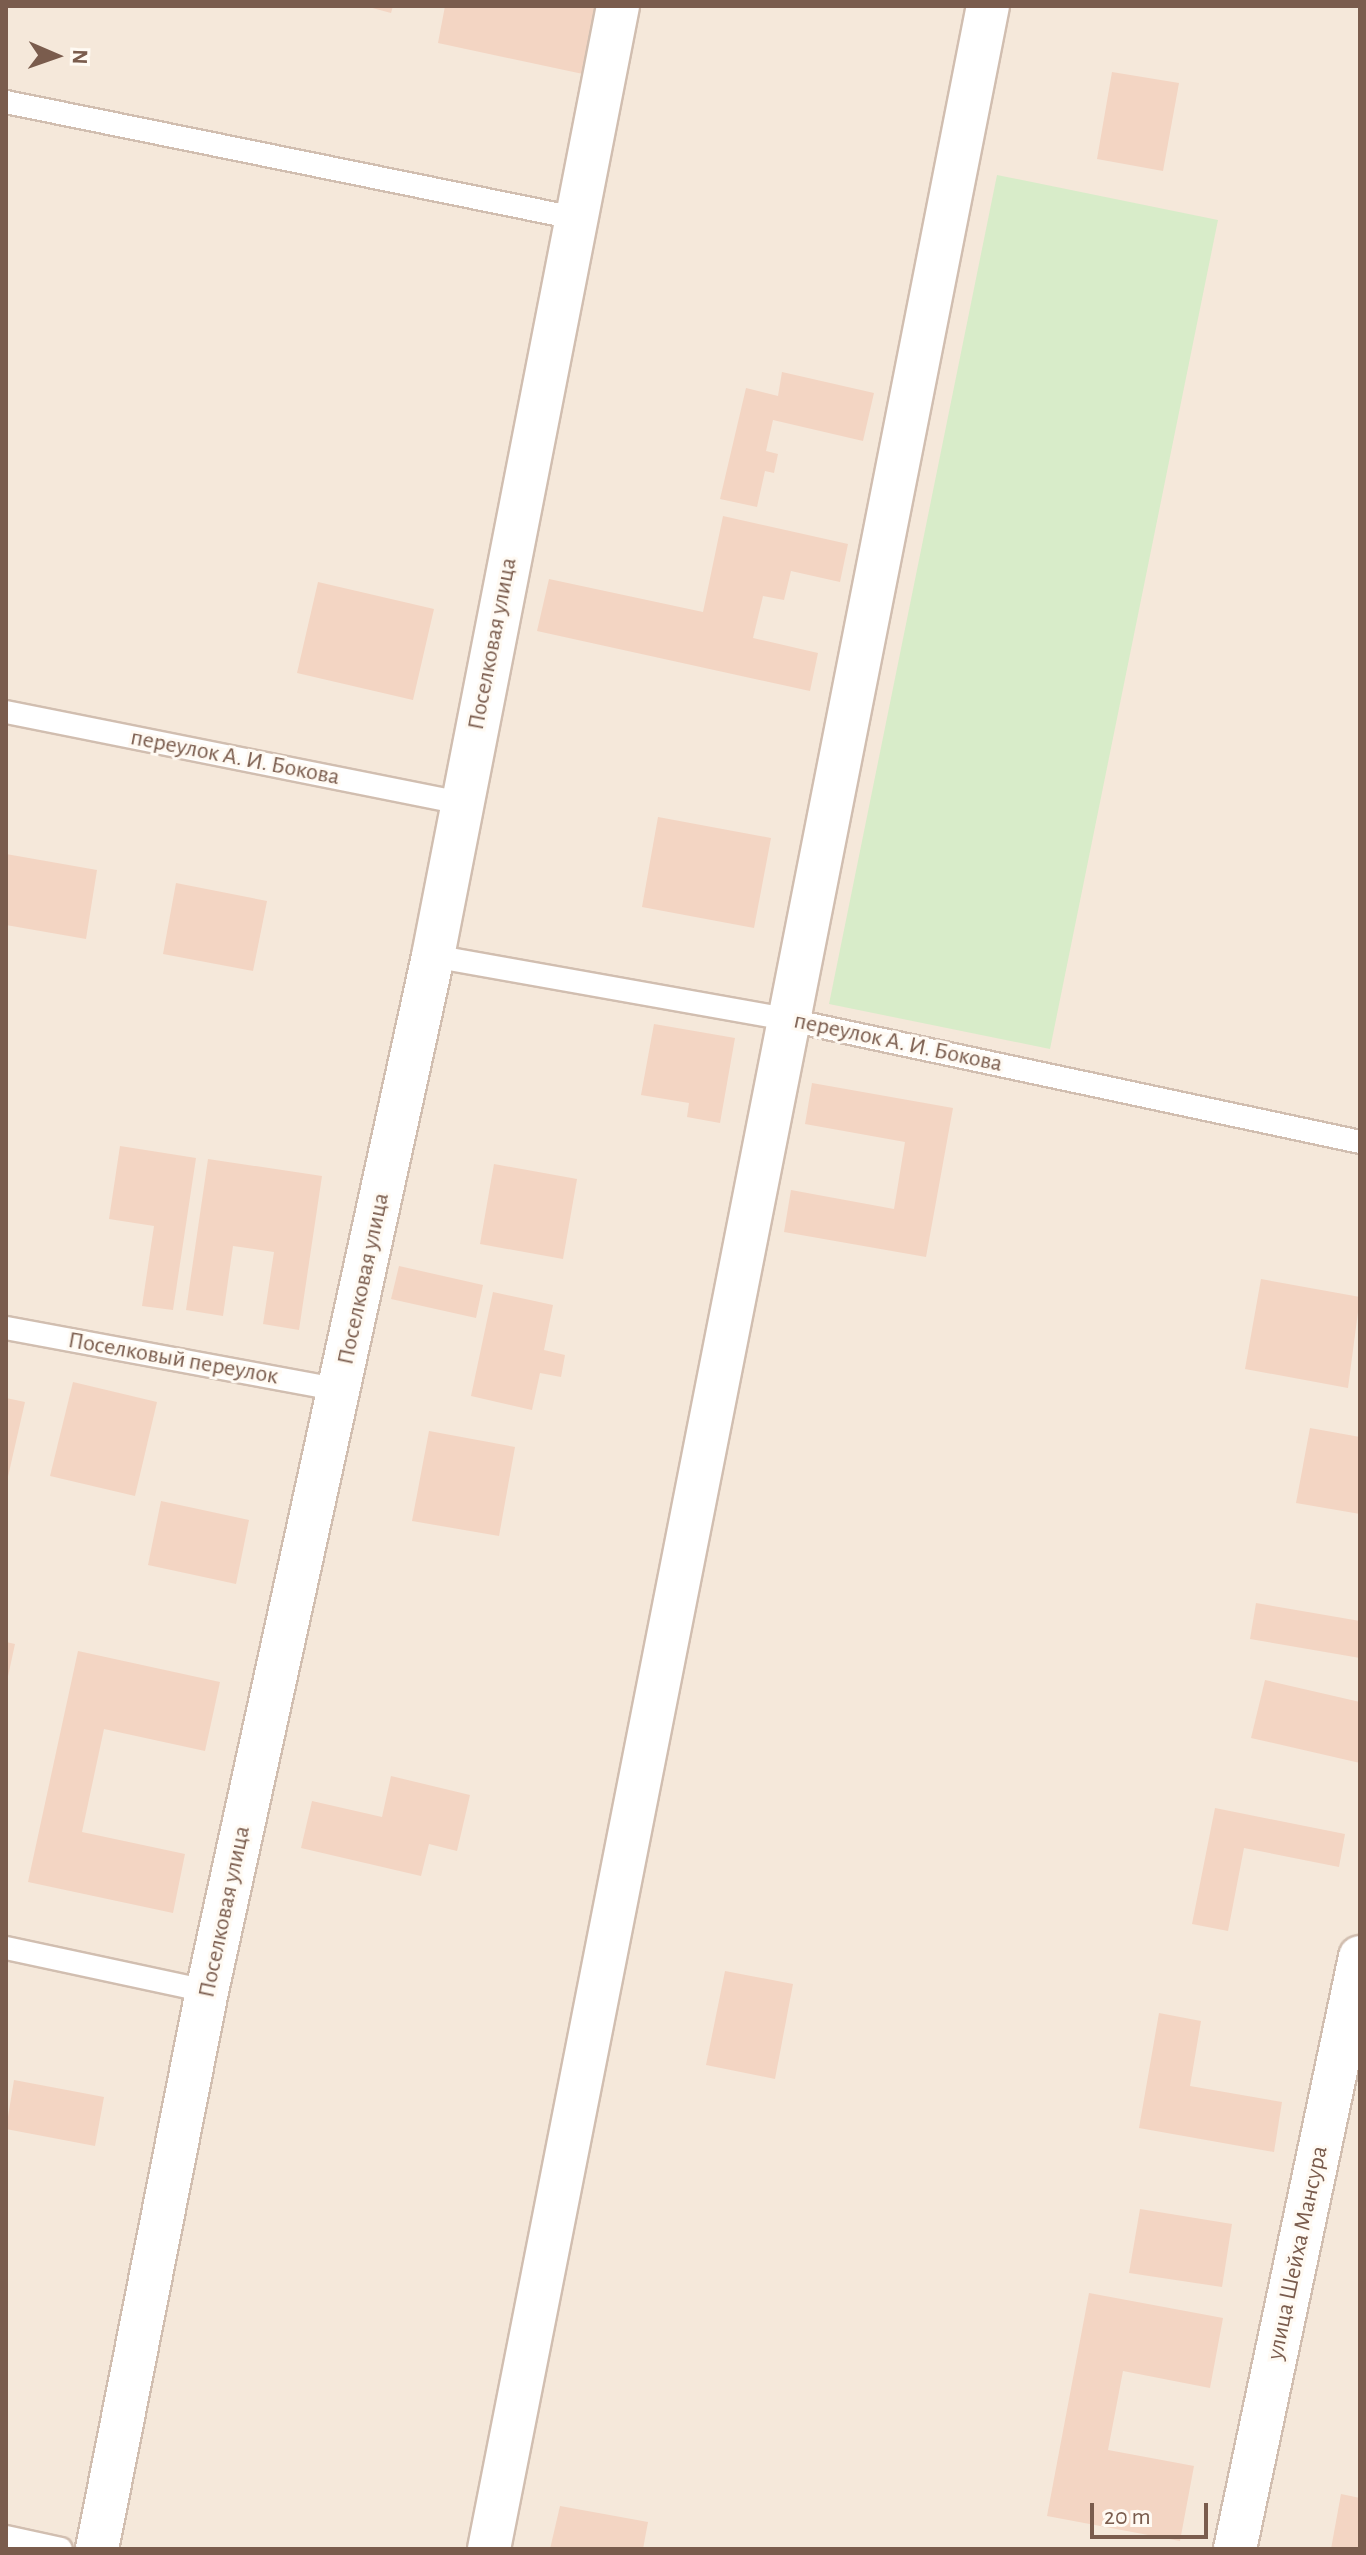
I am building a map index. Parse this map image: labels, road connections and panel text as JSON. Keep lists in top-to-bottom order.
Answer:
{
  "streets": {
    "street": ["Поселковая улица", "улица Шейха Мансура"],
    "lane": ["переулок А. И. Бокова", "Поселковый переулок"]
  },
  "crossings": [
    ["Поселковая улица", "переулок А. И. Бокова"],
    ["Поселковая улица", "Поселковый переулок"]
  ],
  "scale_bar": "20 m",
  "north": "right"
}
